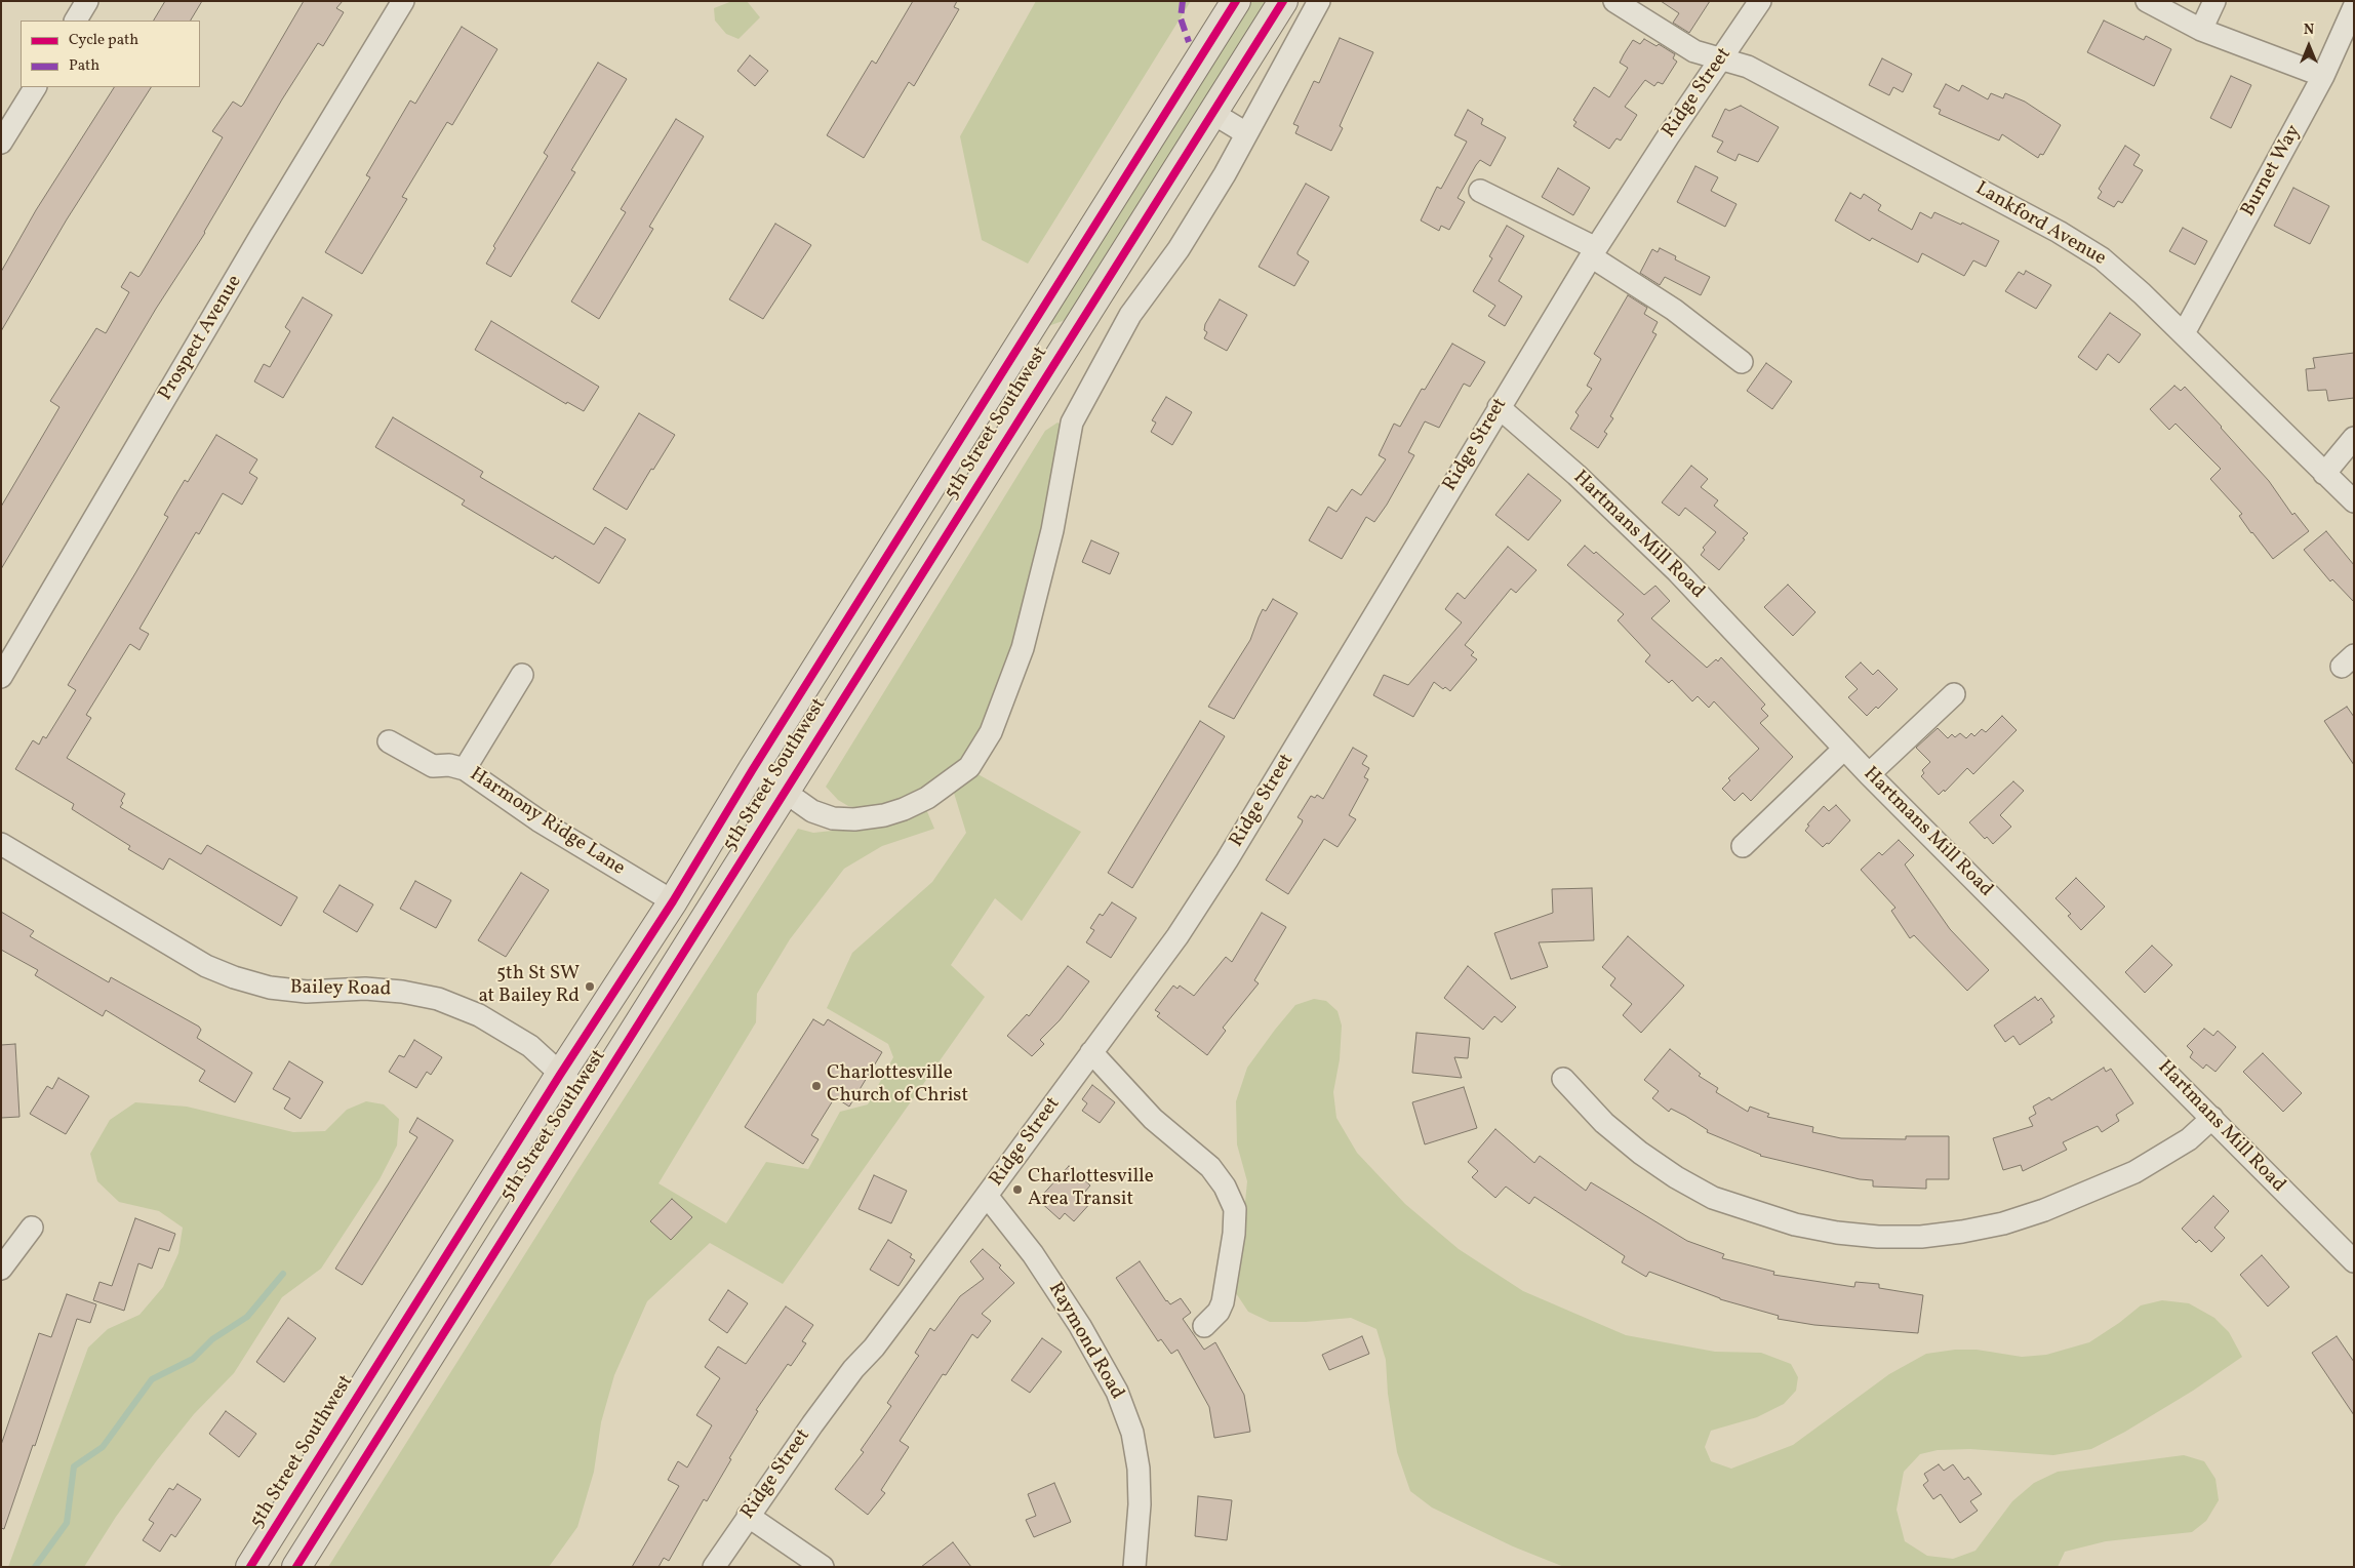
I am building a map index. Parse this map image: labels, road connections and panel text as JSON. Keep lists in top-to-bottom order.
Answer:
{
  "streets": {
    "main road": ["5th Street Southwest"],
    "street": [
      "Ridge Street",
      "Burnet Way",
      "Lankford Avenue",
      "Prospect Avenue",
      "Hartmans Mill Road",
      "Harmony Ridge Lane",
      "Bailey Road",
      "Raymond Road"
    ]
  },
  "crossings": [
    ["Ridge Street", "Lankford Avenue"],
    ["Ridge Street", "Hartmans Mill Road"],
    ["Ridge Street", "Raymond Road"],
    ["Burnet Way", "Lankford Avenue"],
    ["5th Street Southwest", "Harmony Ridge Lane"],
    ["5th Street Southwest", "Bailey Road"]
  ],
  "places": ["5th St SW at Bailey Rd", "Charlottesville Church of Christ", "Charlottesville Area Transit"],
  "legend": ["Cycle path", "Path"],
  "north": "top"
}
